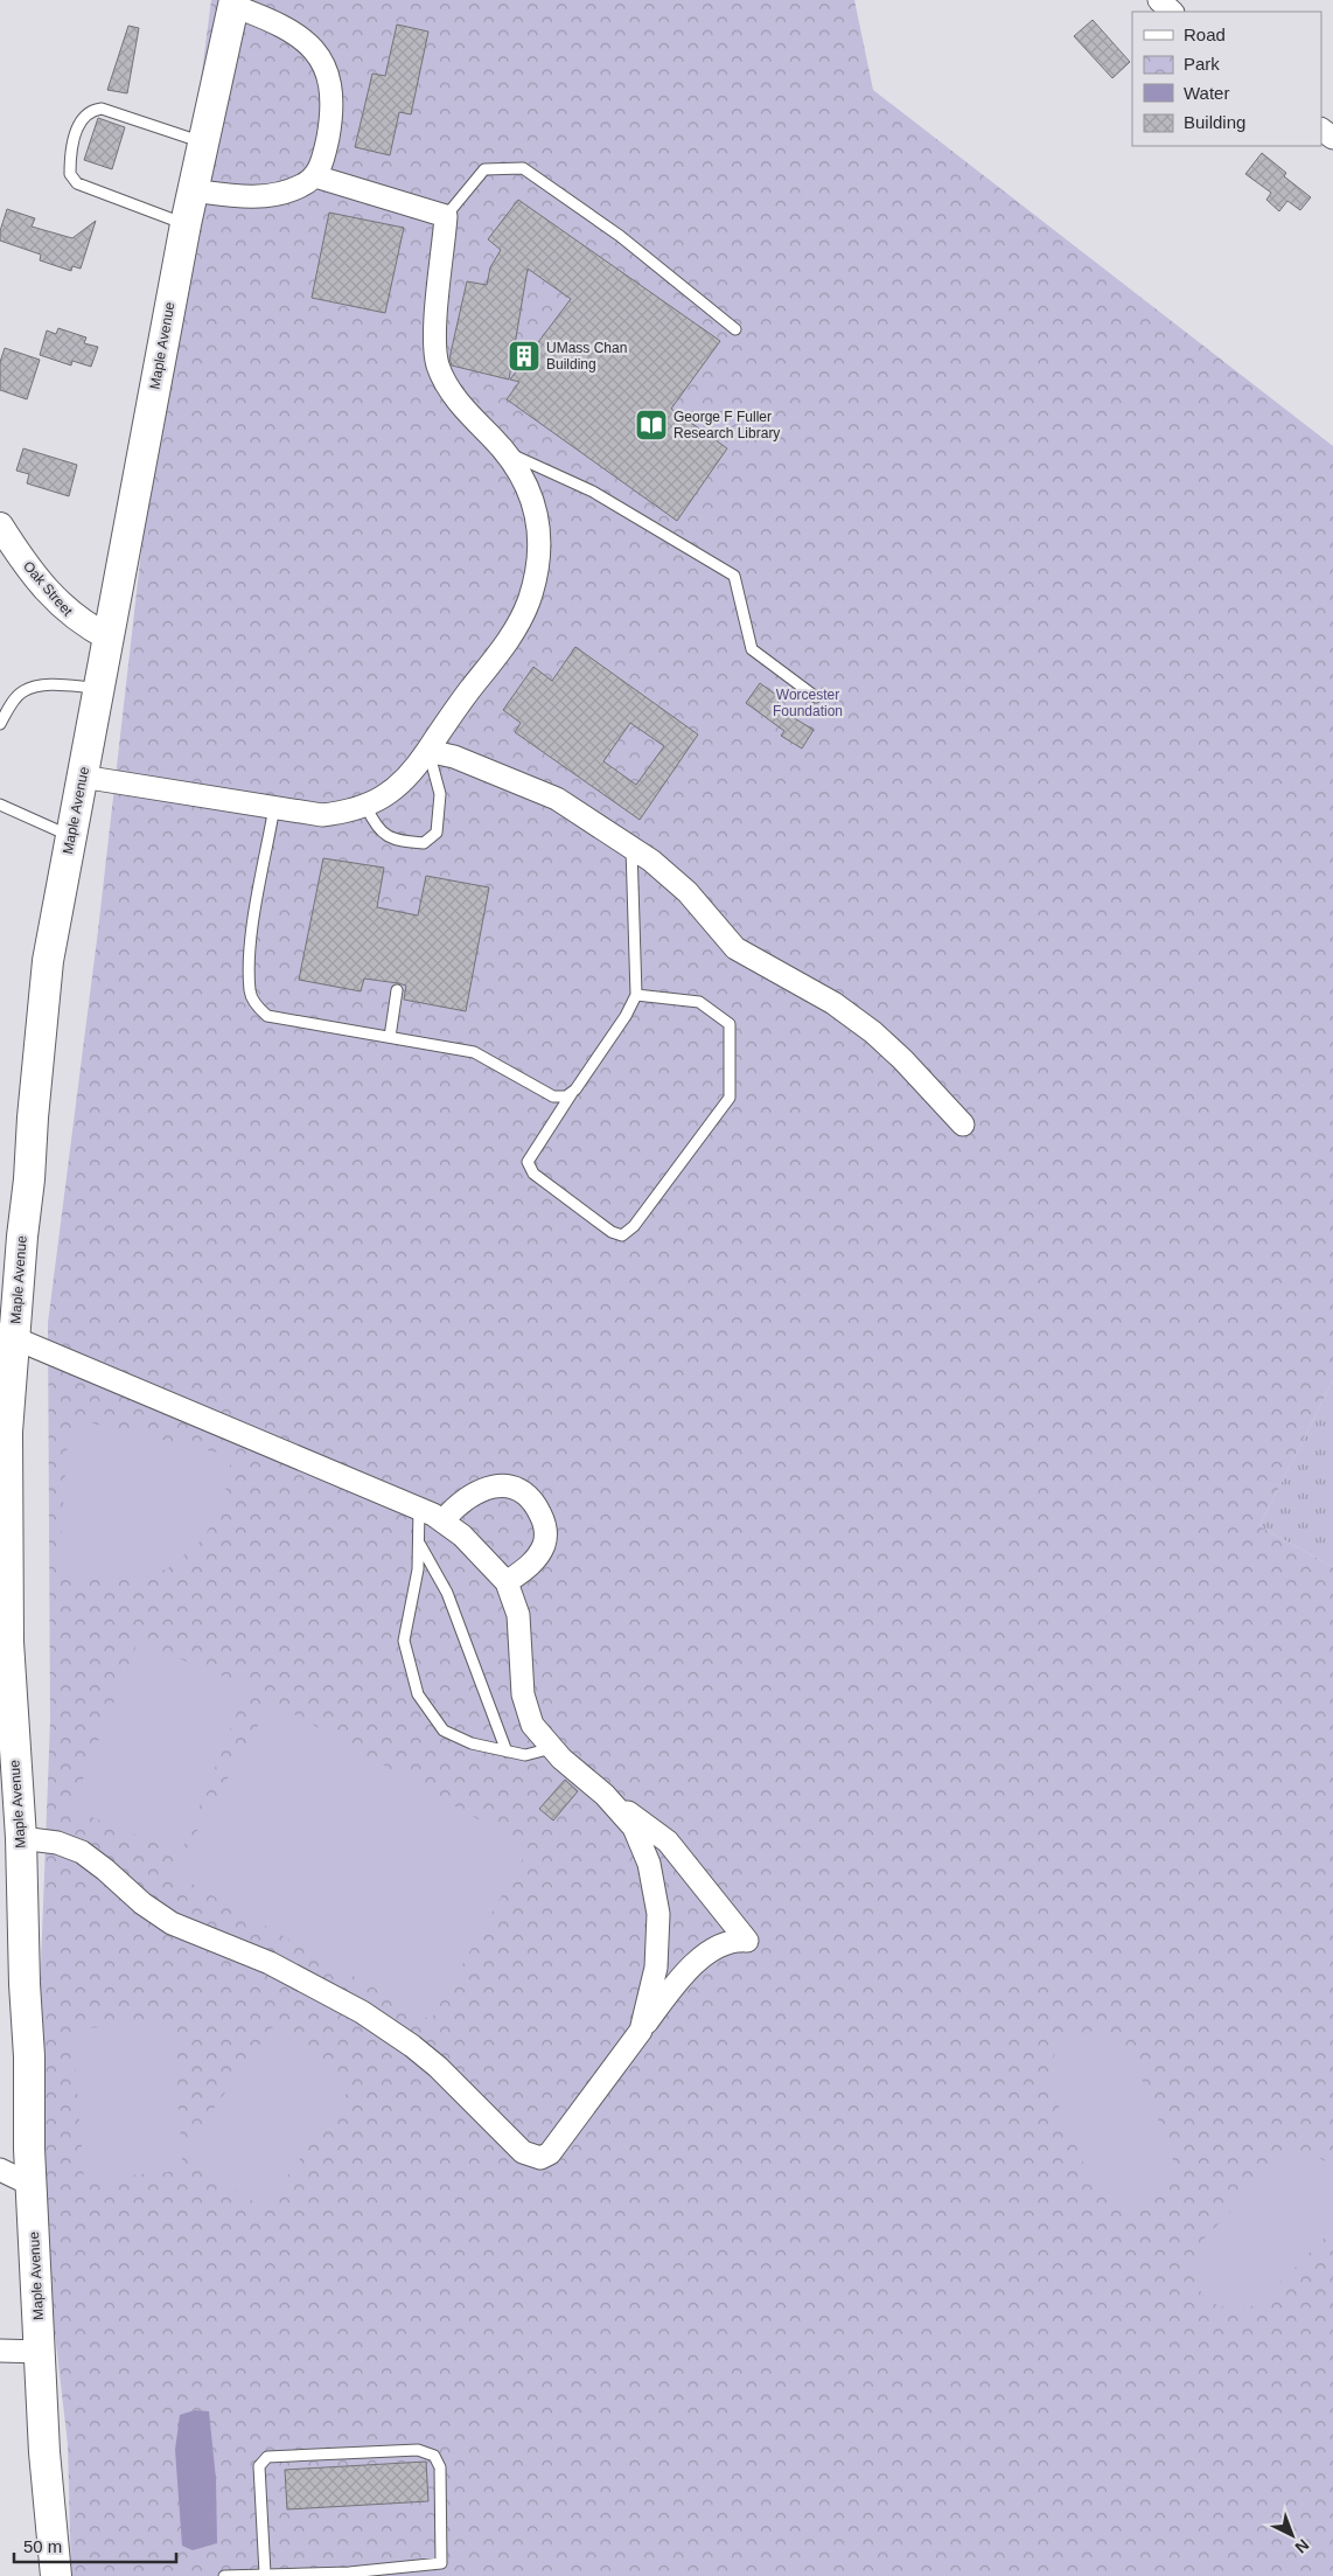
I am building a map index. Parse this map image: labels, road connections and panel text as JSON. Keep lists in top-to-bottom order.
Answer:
{
  "streets": {
    "main road": ["Maple Avenue"],
    "street": ["Oak Street"]
  },
  "crossings": [
    ["Maple Avenue", "Oak Street"]
  ],
  "parks": ["Worcester Foundation"],
  "places": {
    "building": ["UMass Chan Building"],
    "library": ["George F Fuller Research Library"]
  },
  "legend": [
    "Road",
    "Park",
    "Water",
    "Building"
  ],
  "scale_bar": "50 m",
  "north": "bottom right"
}
